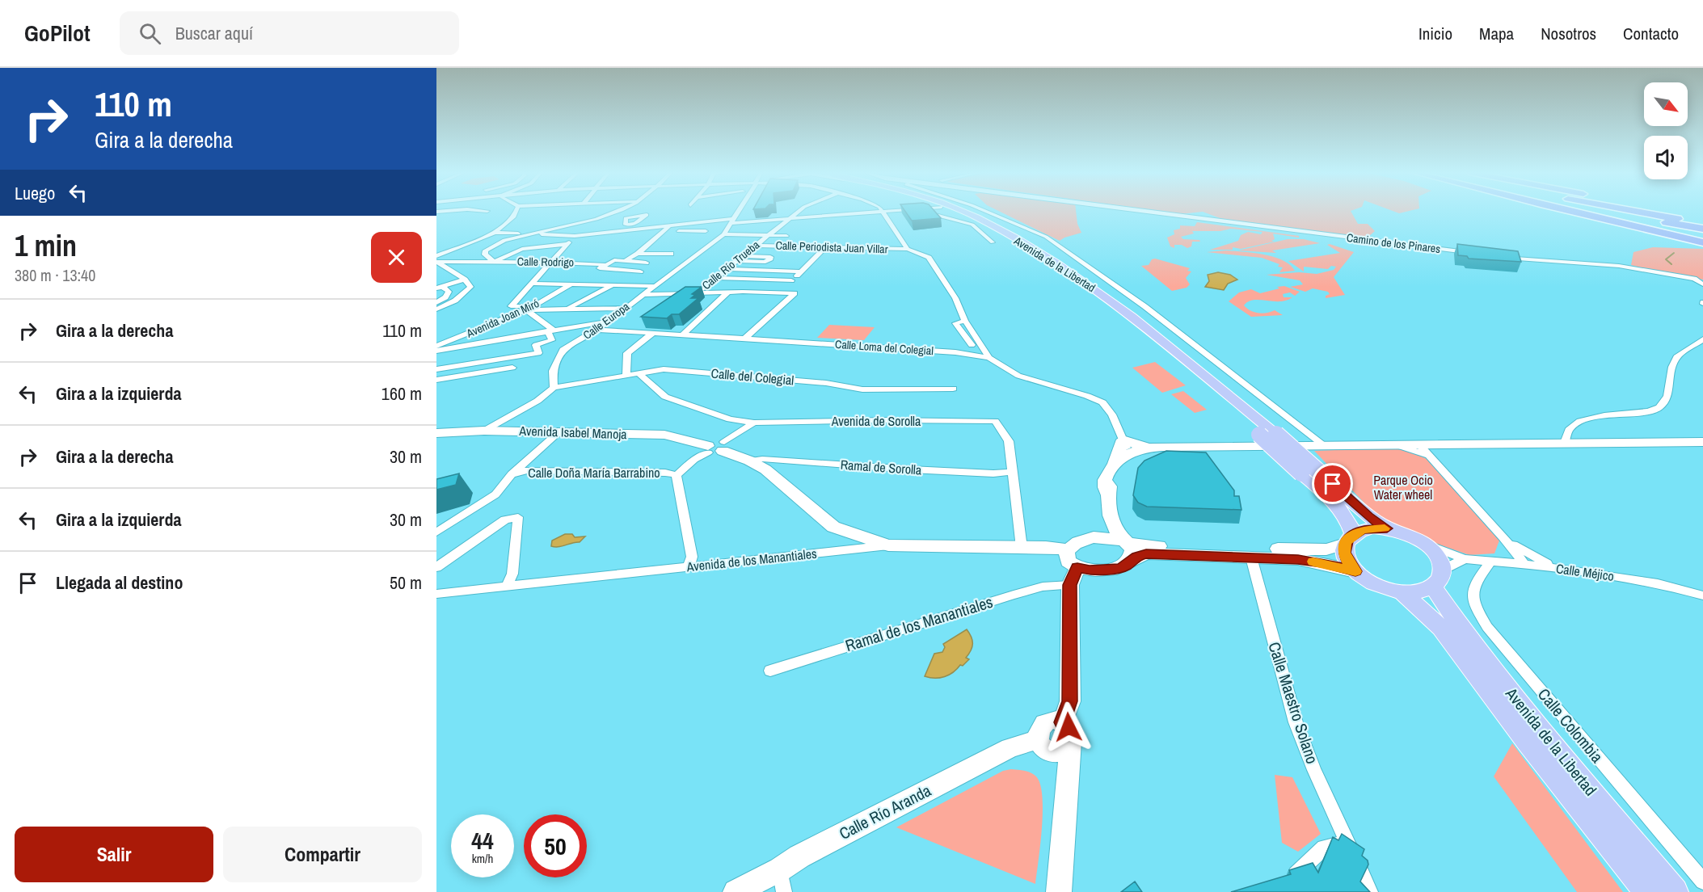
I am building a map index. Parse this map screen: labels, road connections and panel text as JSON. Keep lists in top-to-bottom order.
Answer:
{
  "streets": {
    "main road": [
      "Avenida de la Libertad",
      "Avenida Isabel Manoja",
      "Avenida de los Manantiales",
      "Calle Río Aranda"
    ],
    "street": [
      "Camino de los Pinares",
      "Calle Periodista Juan Villar",
      "Calle Rodrigo",
      "Calle Río Trueba",
      "Avenida Joan Miró",
      "Calle Europa",
      "Calle Loma del Colegial",
      "Calle del Colegial",
      "Avenida de Sorolla",
      "Ramal de Sorolla",
      "Calle Doña María Barrabino",
      "Calle Méjico",
      "Ramal de los Manantiales",
      "Calle Maestro Solano",
      "Calle Colombia"
    ]
  },
  "crossings": [
    ["Calle Periodista Juan Villar", "Calle Río Trueba"],
    ["Avenida de la Libertad", "Calle Méjico"],
    ["Calle Europa", "Calle Loma del Colegial"],
    ["Calle Europa", "Calle del Colegial"],
    ["Calle del Colegial", "Avenida de Sorolla"],
    ["Avenida de Sorolla", "Ramal de Sorolla"],
    ["Avenida de Sorolla", "Avenida de los Manantiales"],
    ["Avenida Isabel Manoja", "Ramal de Sorolla"],
    ["Avenida Isabel Manoja", "Avenida de los Manantiales"],
    ["Calle Méjico", "Calle Colombia"]
  ],
  "parks": ["Parque Ocio Water wheel"],
  "north": "bottom right",
  "page": {
    "header": "GoPilot",
    "search": "Buscar aquí",
    "nav": [
      "Inicio",
      "Mapa",
      "Nosotros",
      "Contacto"
    ],
    "turn": ["110 m", "Gira a la derecha"],
    "then": "Luego",
    "heading": ["1 min", "380 m · 13:40"],
    "list": [
      {
        "name": "Gira a la derecha",
        "value": "110 m"
      },
      {
        "name": "Gira a la izquierda",
        "value": "160 m"
      },
      {
        "name": "Gira a la derecha",
        "value": "30 m"
      },
      {
        "name": "Gira a la izquierda",
        "value": "30 m"
      },
      {
        "name": "Llegada al destino",
        "value": "50 m"
      }
    ],
    "speed": "44 km/h",
    "limit": "50",
    "buttons": ["Salir", "Compartir"]
  }
}
